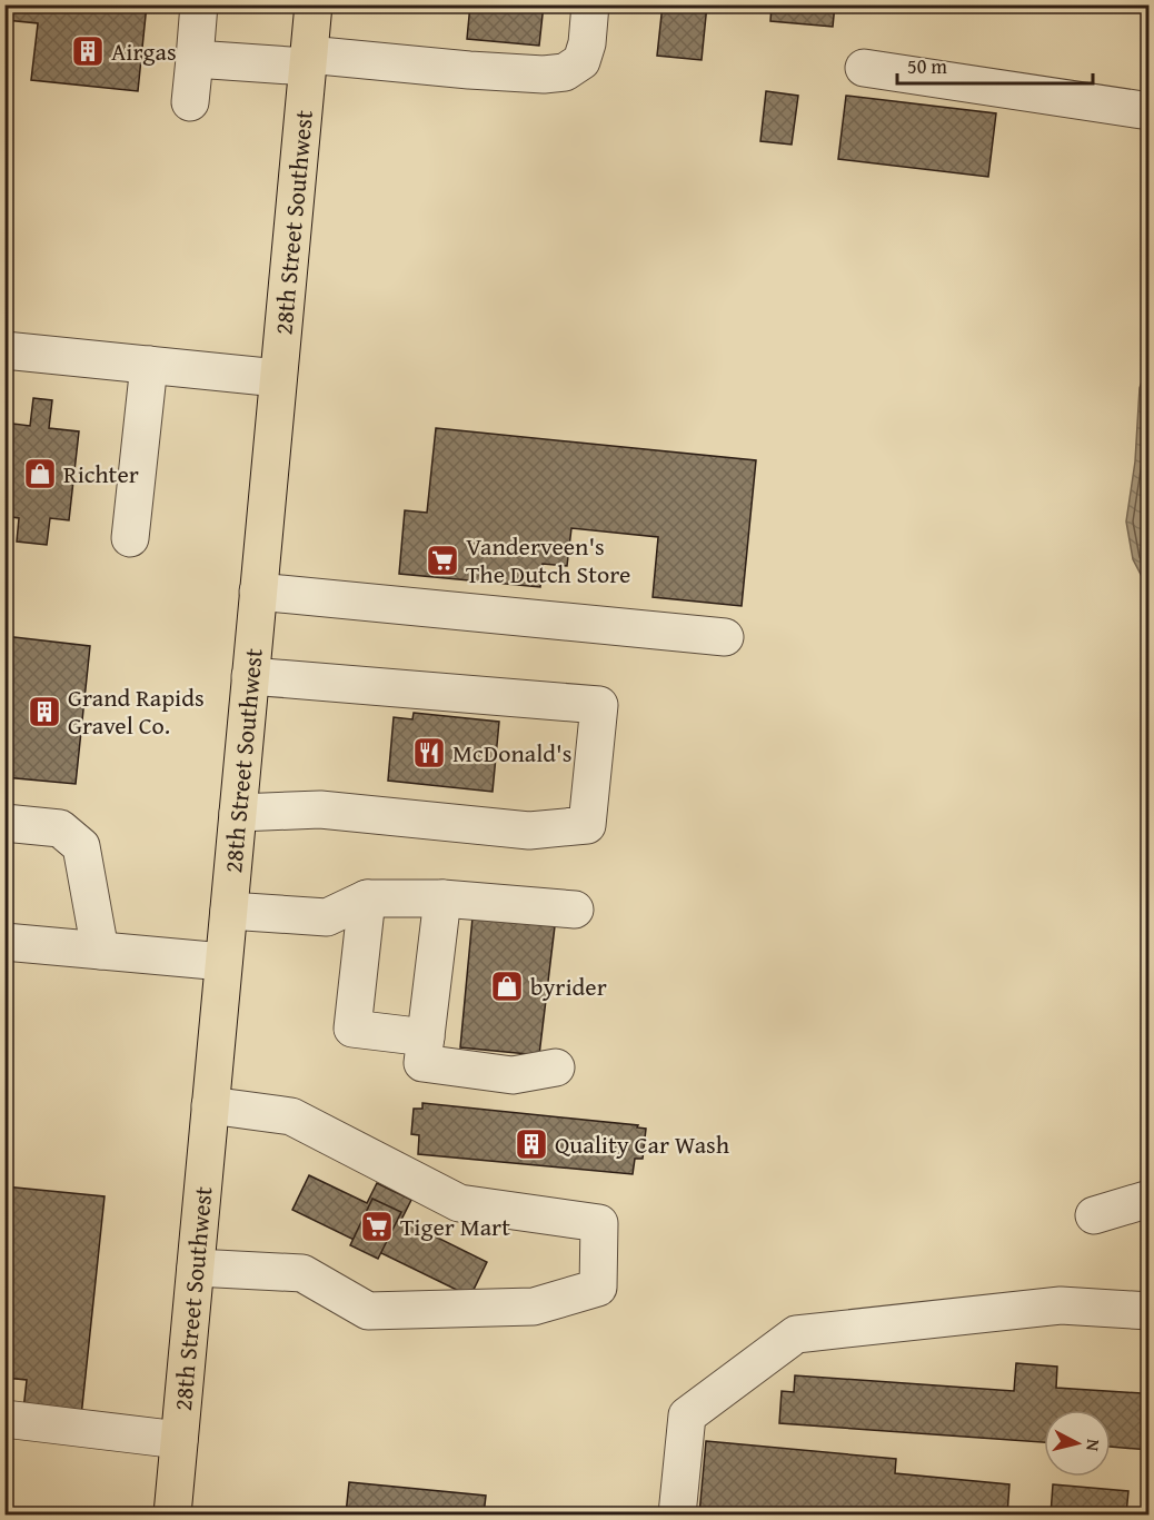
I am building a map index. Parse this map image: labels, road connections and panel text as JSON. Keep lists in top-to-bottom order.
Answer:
{
  "streets": {
    "main road": ["28th Street Southwest"]
  },
  "places": {
    "building": ["Airgas", "Grand Rapids Gravel Co.", "Quality Car Wash"],
    "shop": ["Richter", "byrider"],
    "supermarket": ["Vanderveen's The Dutch Store", "Tiger Mart"],
    "restaurant": ["McDonald's"]
  },
  "scale_bar": "50 m",
  "north": "right"
}
